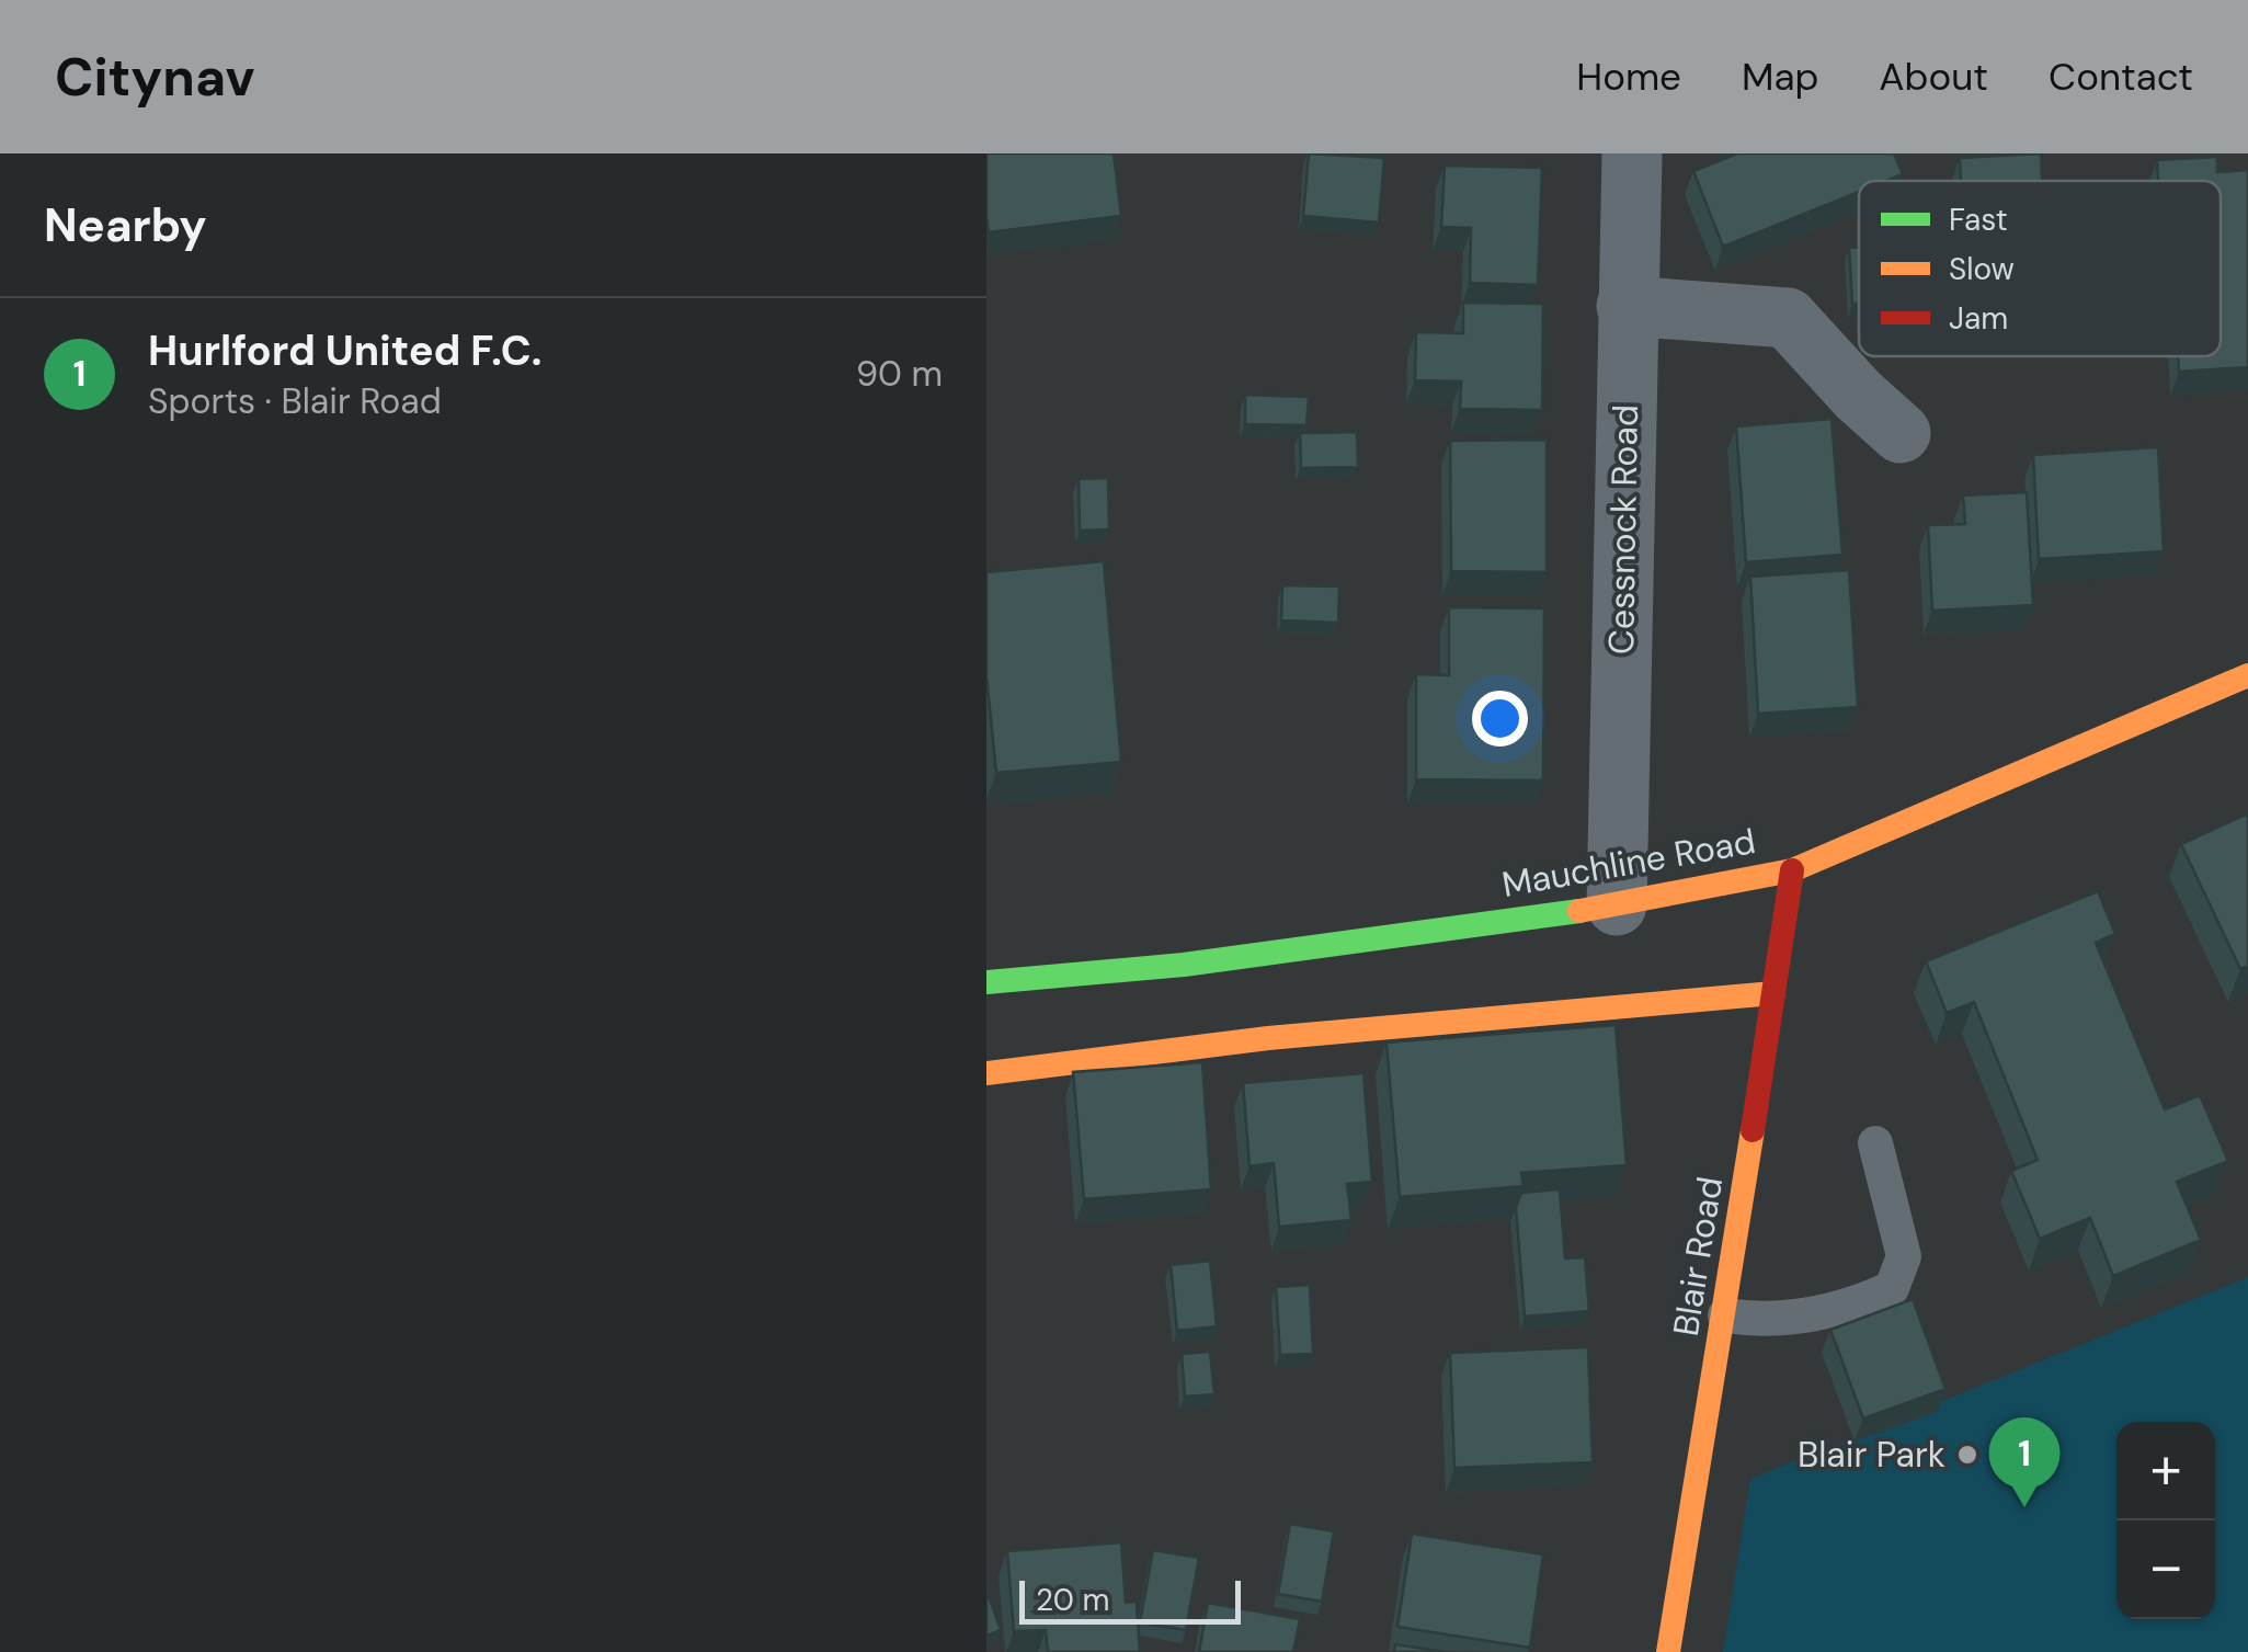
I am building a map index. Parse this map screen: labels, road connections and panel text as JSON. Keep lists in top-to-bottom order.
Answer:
{
  "streets": {
    "street": ["Cessnock Road", "Mauchline Road", "Blair Road"]
  },
  "crossings": [
    ["Cessnock Road", "Mauchline Road"],
    ["Mauchline Road", "Blair Road"]
  ],
  "places": ["Blair Park"],
  "legend": ["Fast", "Slow", "Jam"],
  "scale_bar": "20 m",
  "page": {
    "header": "Citynav",
    "nav": [
      "Home",
      "Map",
      "About",
      "Contact"
    ],
    "heading": "Nearby",
    "list": [
      {
        "mark": "1",
        "name": "Hurlford United F.C.",
        "note": "Sports · Blair Road",
        "value": "90 m"
      }
    ],
    "pins": "1",
    "map_buttons": ["+", "−"],
    "scale": "20 m"
  }
}
